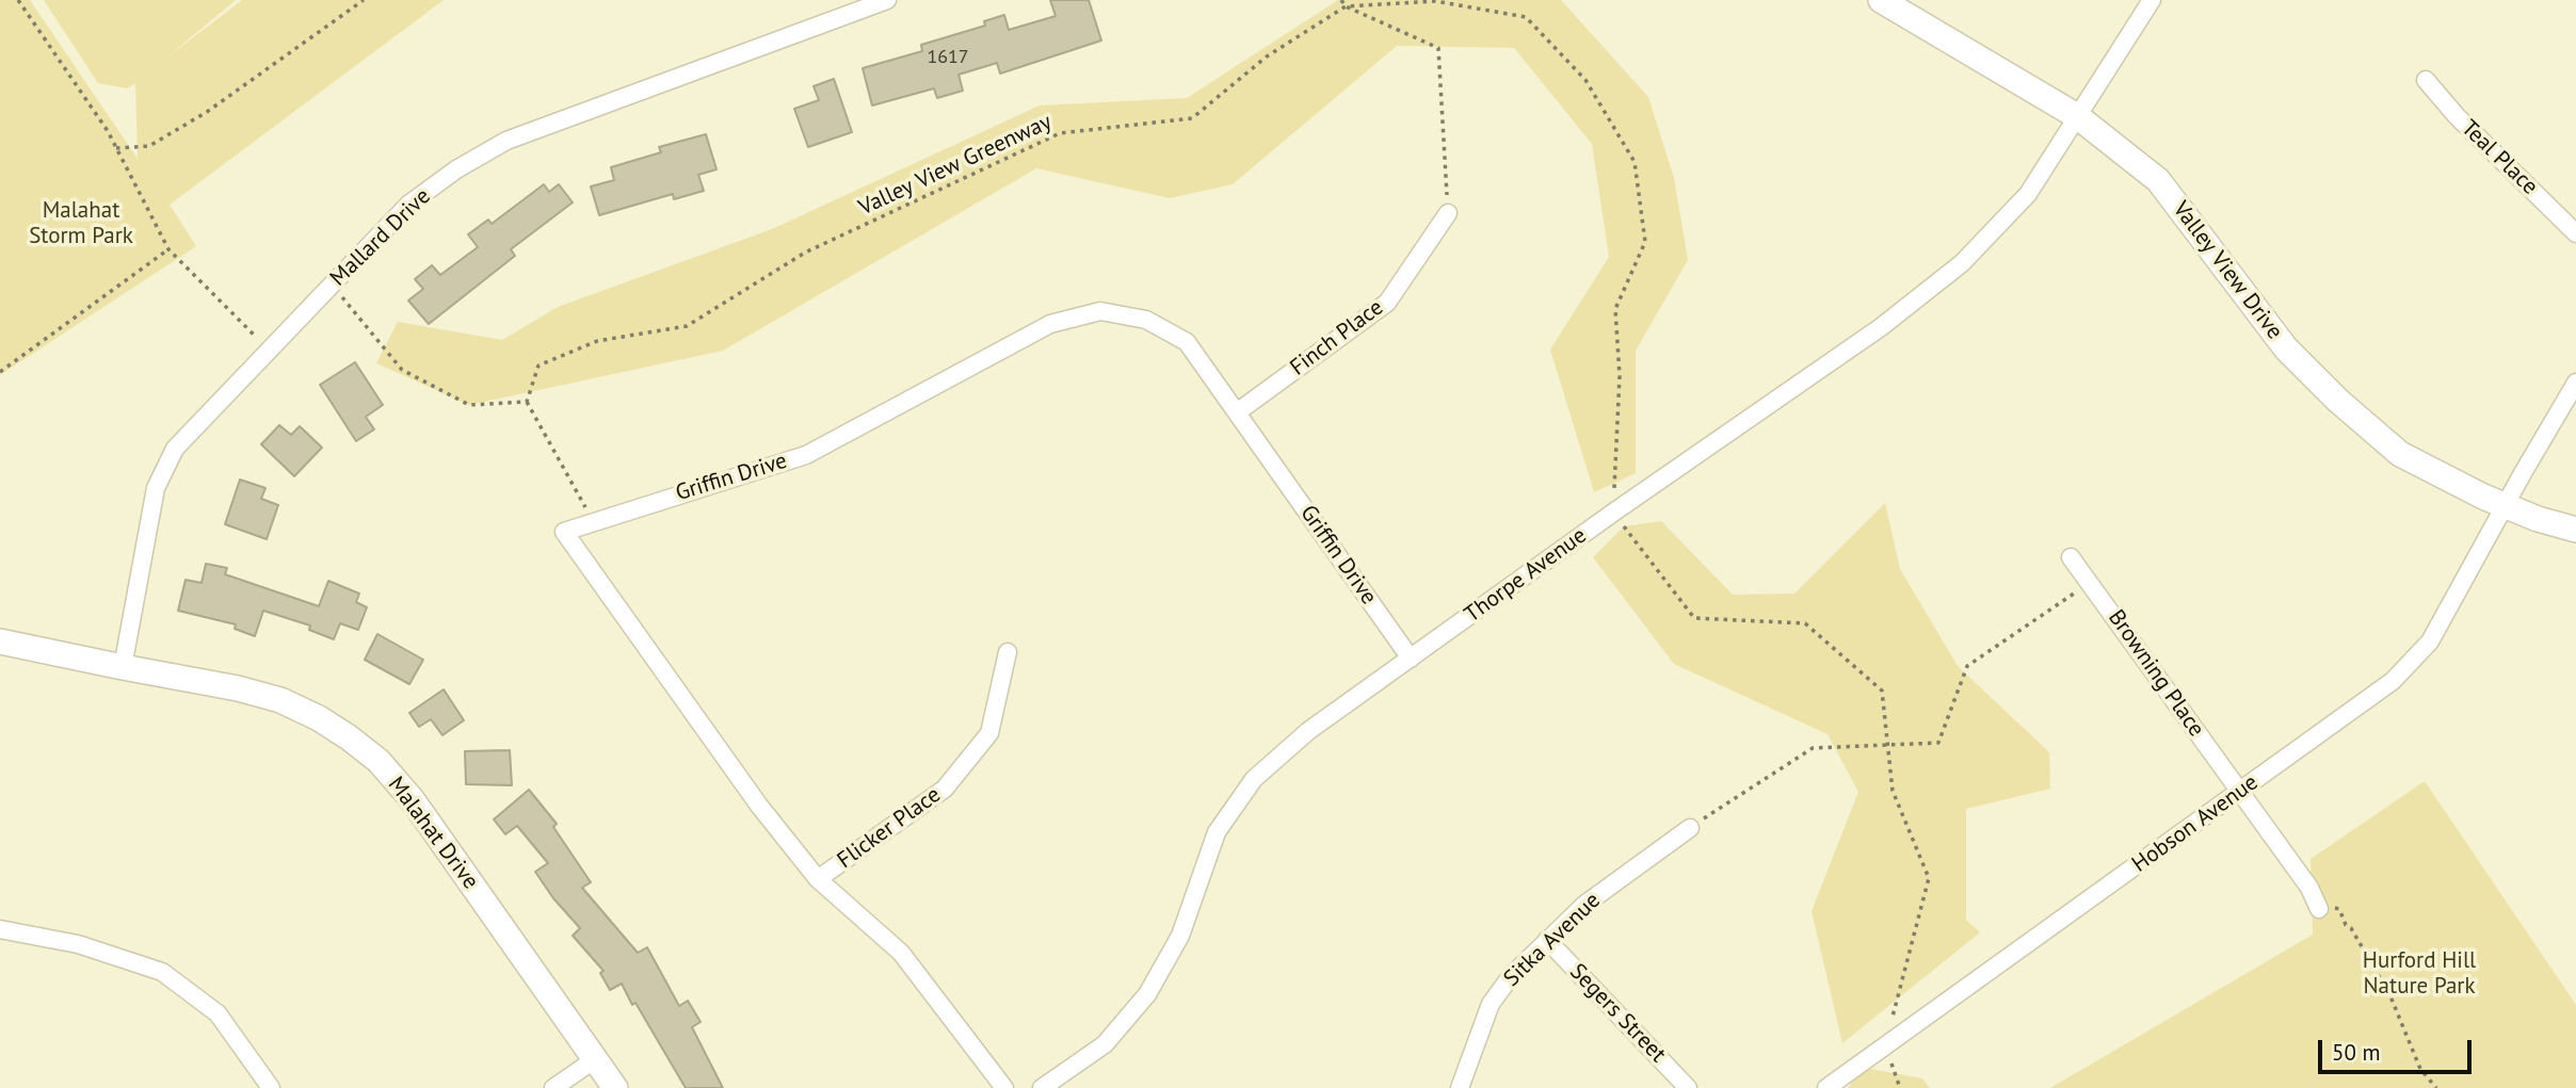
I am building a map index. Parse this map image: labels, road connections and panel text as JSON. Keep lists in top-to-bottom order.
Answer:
{
  "streets": {
    "street": [
      "Teal Place",
      "Mallard Drive",
      "Valley View Drive",
      "Finch Place",
      "Griffin Drive",
      "Thorpe Avenue",
      "Browning Place",
      "Hobson Avenue",
      "Flicker Place",
      "Malahat Drive",
      "Sitka Avenue",
      "Segers Street"
    ],
    "path": ["Valley View Greenway"]
  },
  "crossings": [
    ["Valley View Greenway", "Thorpe Avenue"],
    ["Mallard Drive", "Malahat Drive"],
    ["Valley View Drive", "Thorpe Avenue"],
    ["Valley View Drive", "Hobson Avenue"],
    ["Finch Place", "Griffin Drive"],
    ["Griffin Drive", "Thorpe Avenue"],
    ["Griffin Drive", "Flicker Place"],
    ["Browning Place", "Hobson Avenue"],
    ["Sitka Avenue", "Segers Street"]
  ],
  "parks": ["Malahat Storm Park", "Hurford Hill Nature Park"],
  "house_numbers": ["1617"],
  "scale_bar": "50 m"
}
